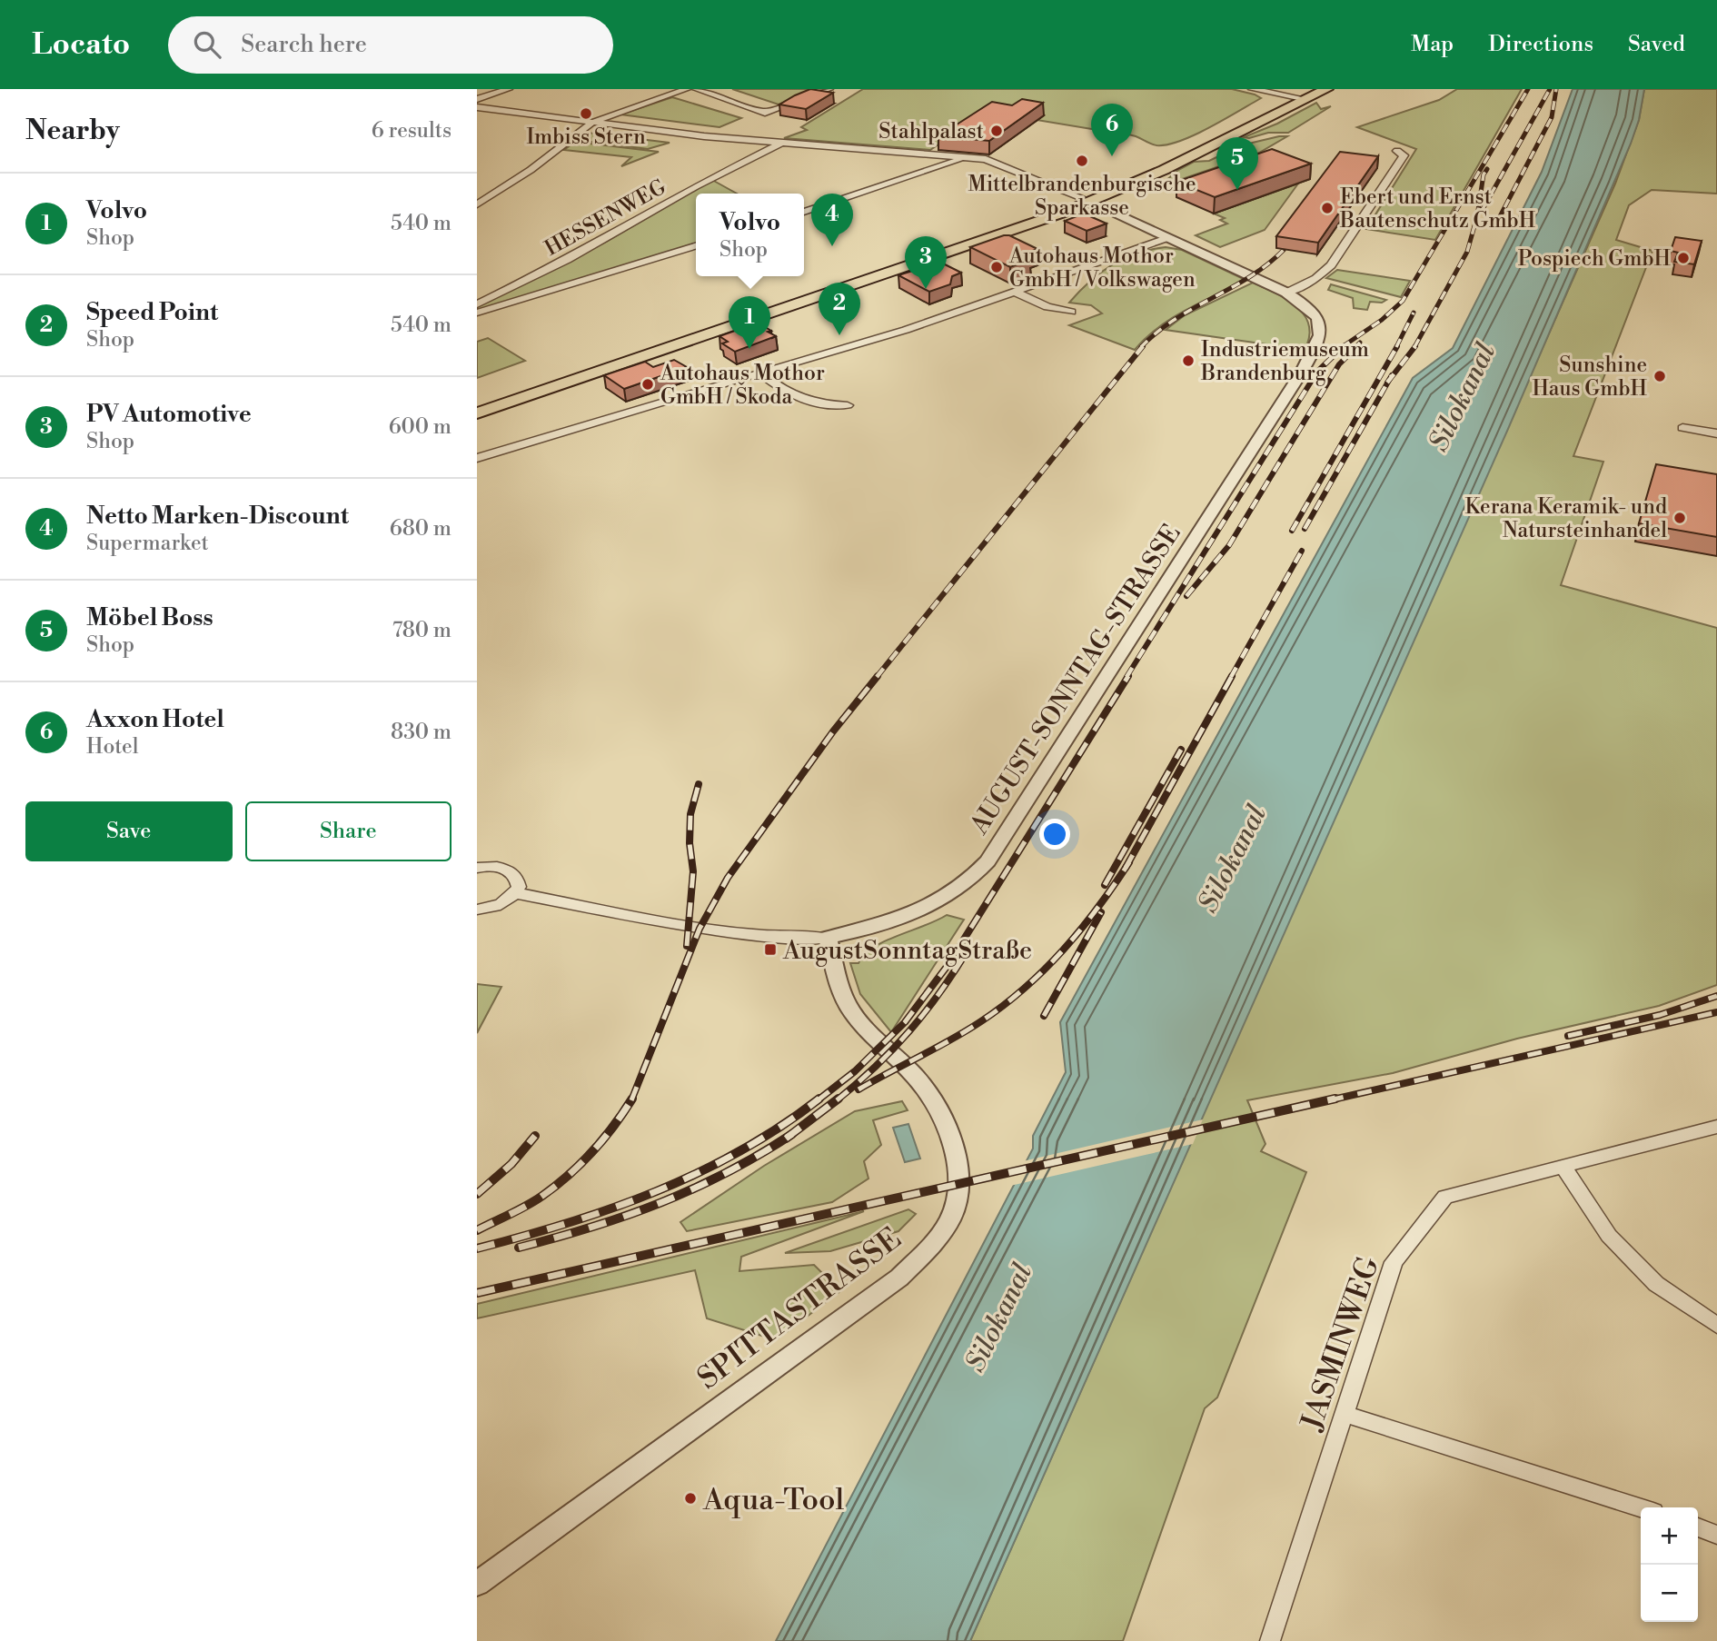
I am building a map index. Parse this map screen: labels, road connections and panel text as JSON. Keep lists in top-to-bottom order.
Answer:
{
  "streets": {
    "street": [
      "HESSENWEG",
      "AUGUST-SONNTAG-STRASSE",
      "SPITTASTRASSE",
      "JASMINWEG"
    ]
  },
  "crossings": [
    ["AUGUST-SONNTAG-STRASSE", "SPITTASTRASSE"]
  ],
  "water": ["Silokanal"],
  "places": {
    "other": [
      "Imbiss Stern",
      "Stahlpalast",
      "Mittelbrandenburgische Sparkasse",
      "Ebert und Ernst Bautenschutz GmbH",
      "Pospiech GmbH",
      "Autohaus Mothor GmbH / Volkswagen",
      "Industriemuseum Brandenburg",
      "Sunshine Haus GmbH",
      "Autohaus Mothor GmbH / Škoda",
      "Kerana Keramik- und Natursteinhandel",
      "Aqua-Tool"
    ],
    "transit": ["AugustSonntagStraße"]
  },
  "page": {
    "header": "Locato",
    "search": "Search here",
    "nav": ["Map", "Directions", "Saved"],
    "heading": ["Nearby", "6 results"],
    "pins": [
      "6",
      "5",
      "4",
      "3",
      "2",
      "1"
    ],
    "list": [
      {
        "mark": "1",
        "name": "Volvo",
        "note": "Shop",
        "value": "540 m"
      },
      {
        "mark": "2",
        "name": "Speed Point",
        "note": "Shop",
        "value": "540 m"
      },
      {
        "mark": "3",
        "name": "PV Automotive",
        "note": "Shop",
        "value": "600 m"
      },
      {
        "mark": "4",
        "name": "Netto Marken-Discount",
        "note": "Supermarket",
        "value": "680 m"
      },
      {
        "mark": "5",
        "name": "Möbel Boss",
        "note": "Shop",
        "value": "780 m"
      },
      {
        "mark": "6",
        "name": "Axxon Hotel",
        "note": "Hotel",
        "value": "830 m"
      }
    ],
    "popup": ["Volvo", "Shop"],
    "buttons": ["Save", "Share"],
    "map_buttons": ["+", "−"]
  }
}
